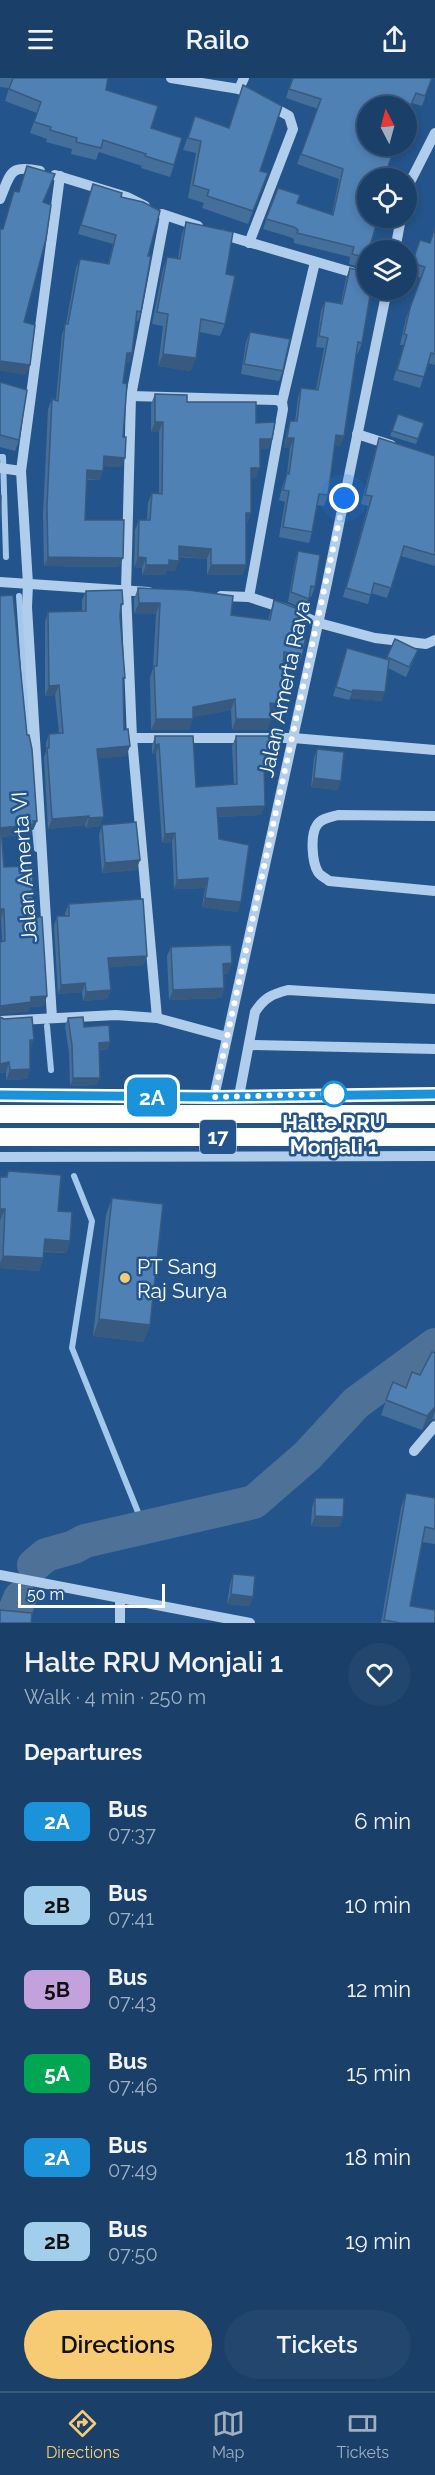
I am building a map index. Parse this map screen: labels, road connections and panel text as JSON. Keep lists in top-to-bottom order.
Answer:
{
  "streets": {
    "highway": ["17"],
    "street": ["Jalan Amerta Raya", "Jalan Amerta VI"]
  },
  "places": ["Halte RRU Monjali 1", "PT Sang Raj Surya"],
  "lines": ["bus line 2A"],
  "scale_bar": "50 m",
  "north": "top",
  "page": {
    "header": "Railo",
    "on_map": "2A",
    "scale": "50 m",
    "heading": [
      ["Halte RRU Monjali 1", "Walk · 4 min · 250 m"],
      "Departures"
    ],
    "list": [
      {
        "mark": "2A",
        "name": "Bus",
        "note": "07:37",
        "value": "6 min"
      },
      {
        "mark": "2B",
        "name": "Bus",
        "note": "07:41",
        "value": "10 min"
      },
      {
        "mark": "5B",
        "name": "Bus",
        "note": "07:43",
        "value": "12 min"
      },
      {
        "mark": "5A",
        "name": "Bus",
        "note": "07:46",
        "value": "15 min"
      },
      {
        "mark": "2A",
        "name": "Bus",
        "note": "07:49",
        "value": "18 min"
      },
      {
        "mark": "2B",
        "name": "Bus",
        "note": "07:50",
        "value": "19 min"
      }
    ],
    "buttons": ["Directions", "Tickets"],
    "tabs": ["Directions", "Map", "Tickets"]
  }
}
